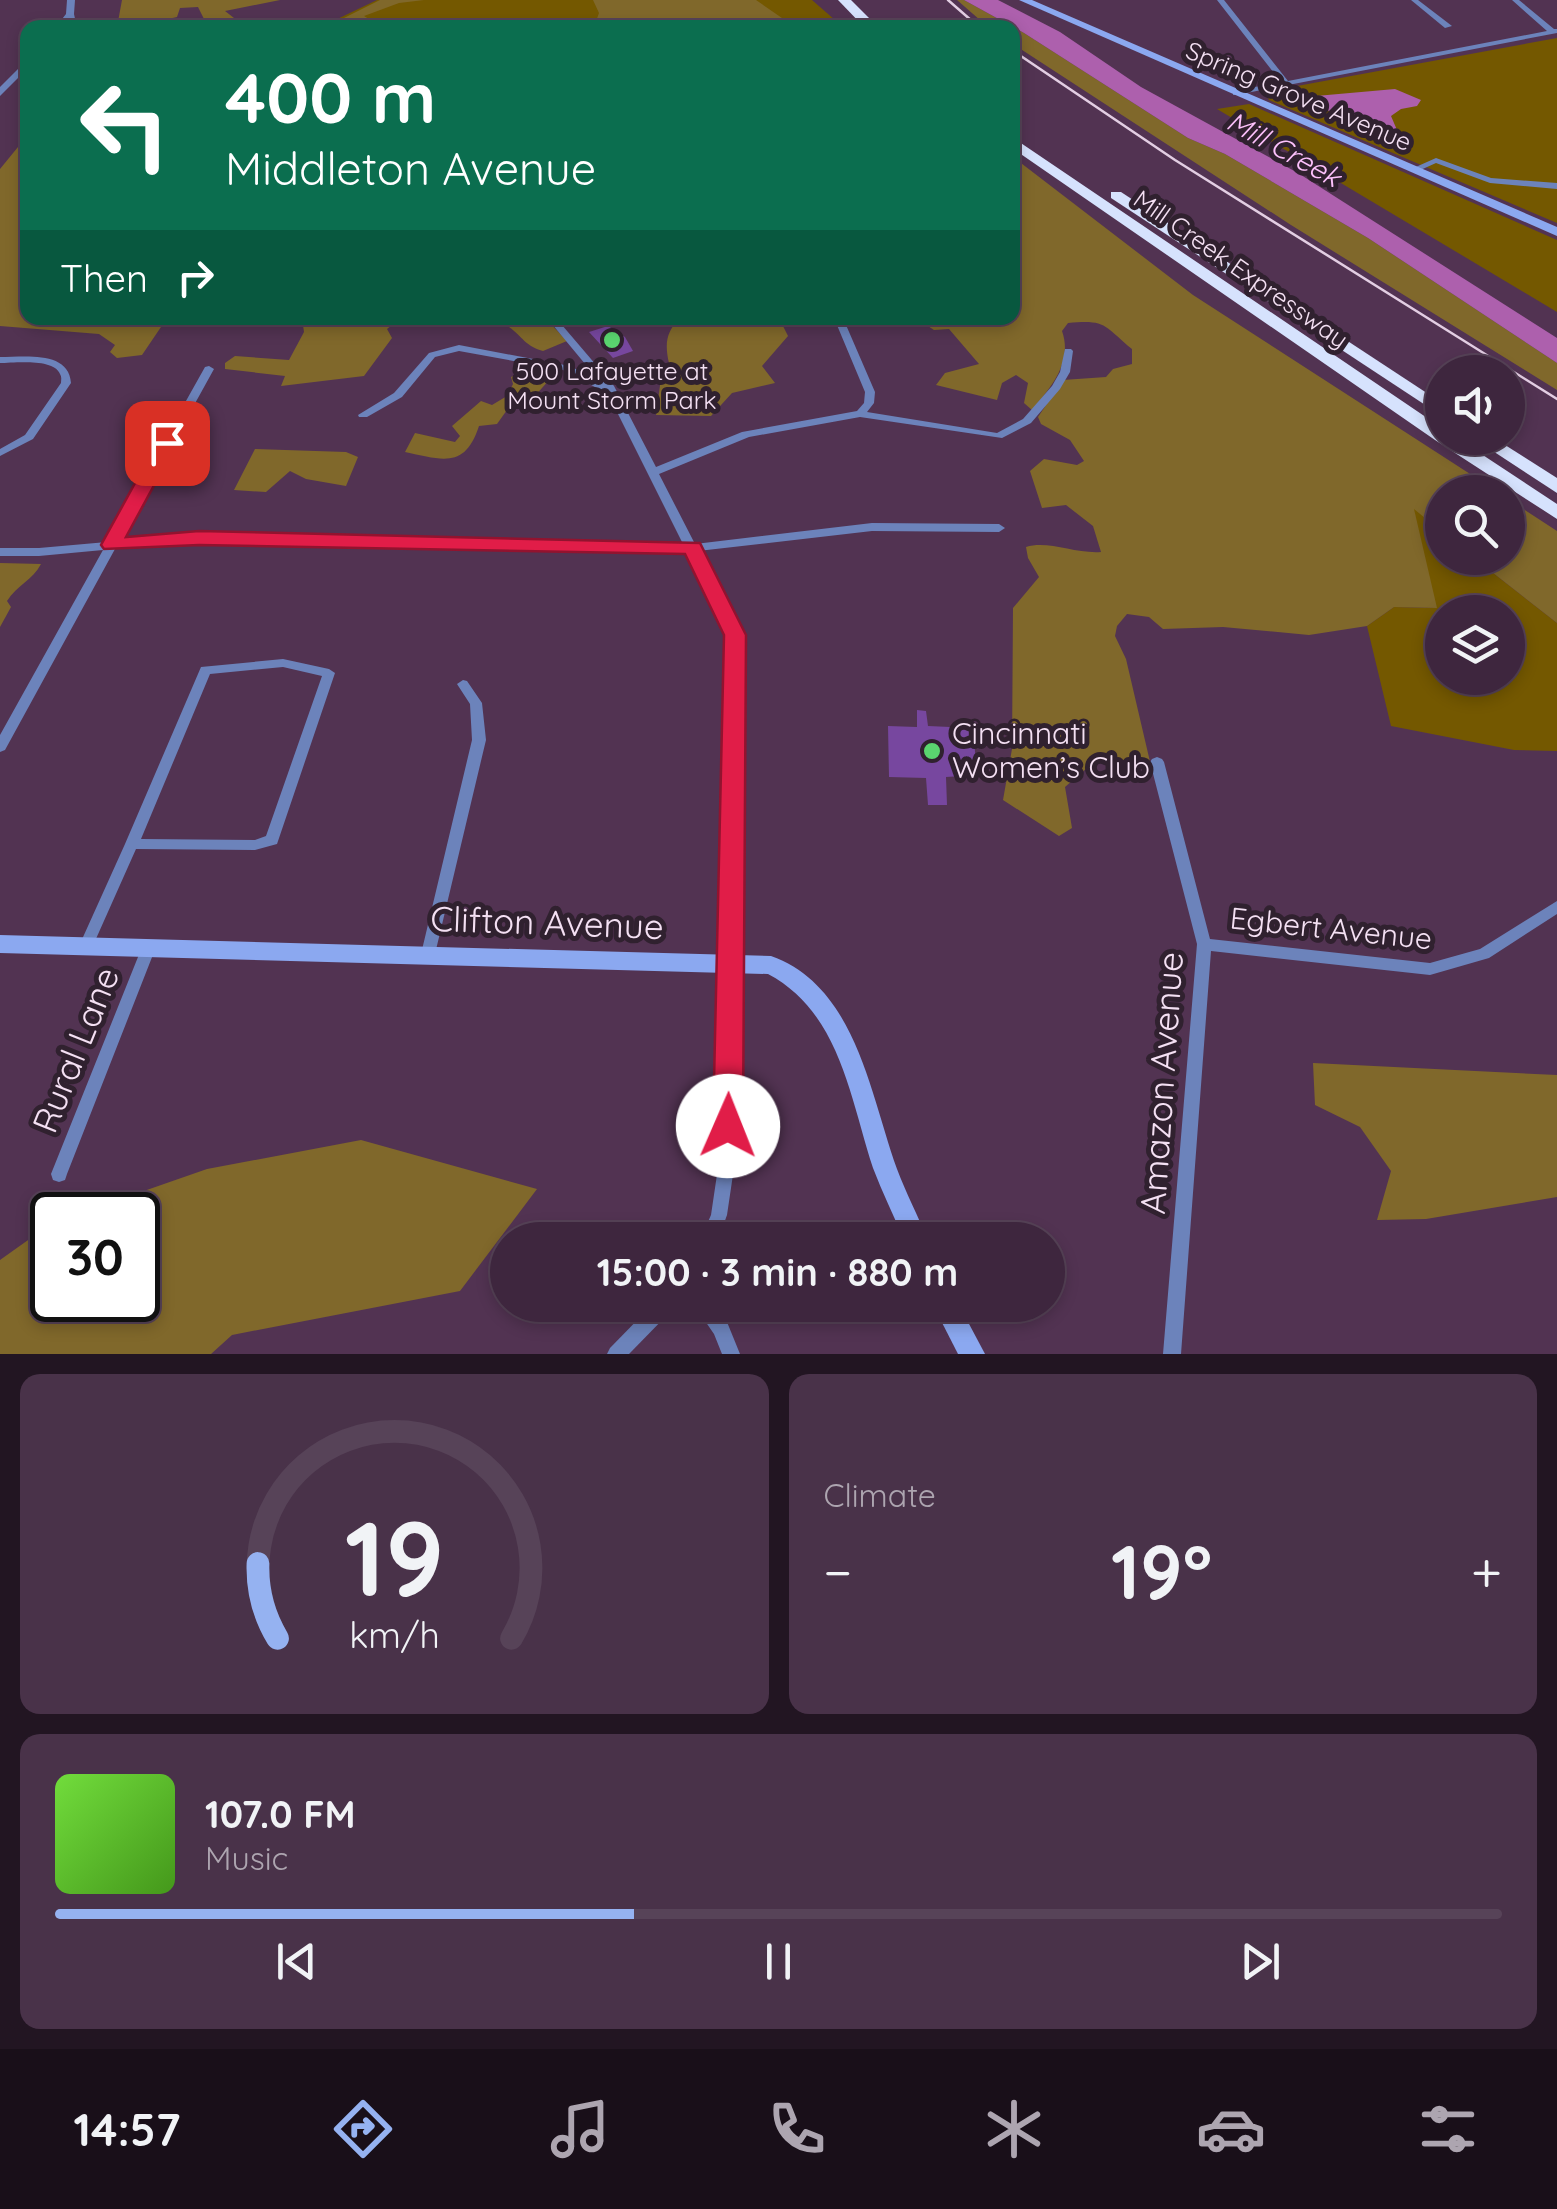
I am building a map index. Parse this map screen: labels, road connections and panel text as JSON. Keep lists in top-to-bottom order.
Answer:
{
  "streets": {
    "highway": ["Mill Creek Expressway"],
    "main road": ["Spring Grove Avenue", "Clifton Avenue"],
    "street": ["Egbert Avenue", "Rural Lane", "Amazon Avenue"]
  },
  "crossings": [
    ["Clifton Avenue", "Rural Lane"],
    ["Egbert Avenue", "Amazon Avenue"]
  ],
  "water": ["Mill Creek"],
  "places": ["500 Lafayette at Mount Storm Park", "Cincinnati Women’s Club"],
  "page": {
    "turn": ["400 m", "Middleton Avenue"],
    "then": "Then",
    "limit": "30",
    "trip": "15:00 · 3 min · 880 m",
    "tile": "Climate",
    "heat": ["−", "19°", "+"],
    "song": ["107.0 FM", "Music"],
    "tabs": "14:57",
    "gauge": ["19", "km/h"]
  }
}
